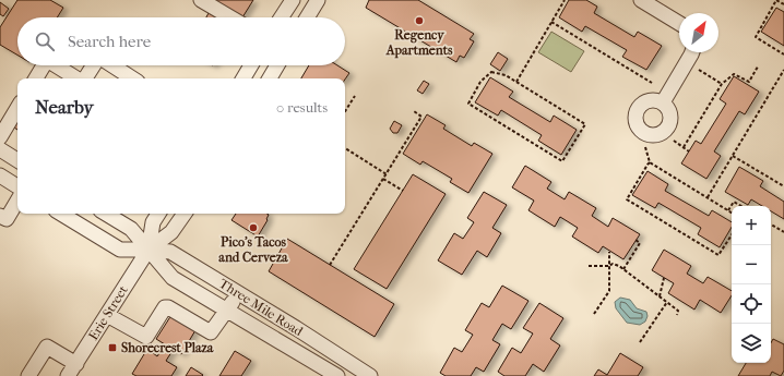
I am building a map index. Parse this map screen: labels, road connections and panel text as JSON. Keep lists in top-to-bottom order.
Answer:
{
  "streets": {
    "street": ["Three Mile Road", "Erie Street"]
  },
  "crossings": [
    ["Three Mile Road", "Erie Street"]
  ],
  "places": {
    "other": ["Regency Apartments", "Pico's Tacos and Cerveza"],
    "transit": ["Shorecrest Plaza"]
  },
  "north": "top right",
  "page": {
    "search": "Search here",
    "heading": ["Nearby", "0 results"],
    "map_buttons": ["+", "−"]
  }
}
